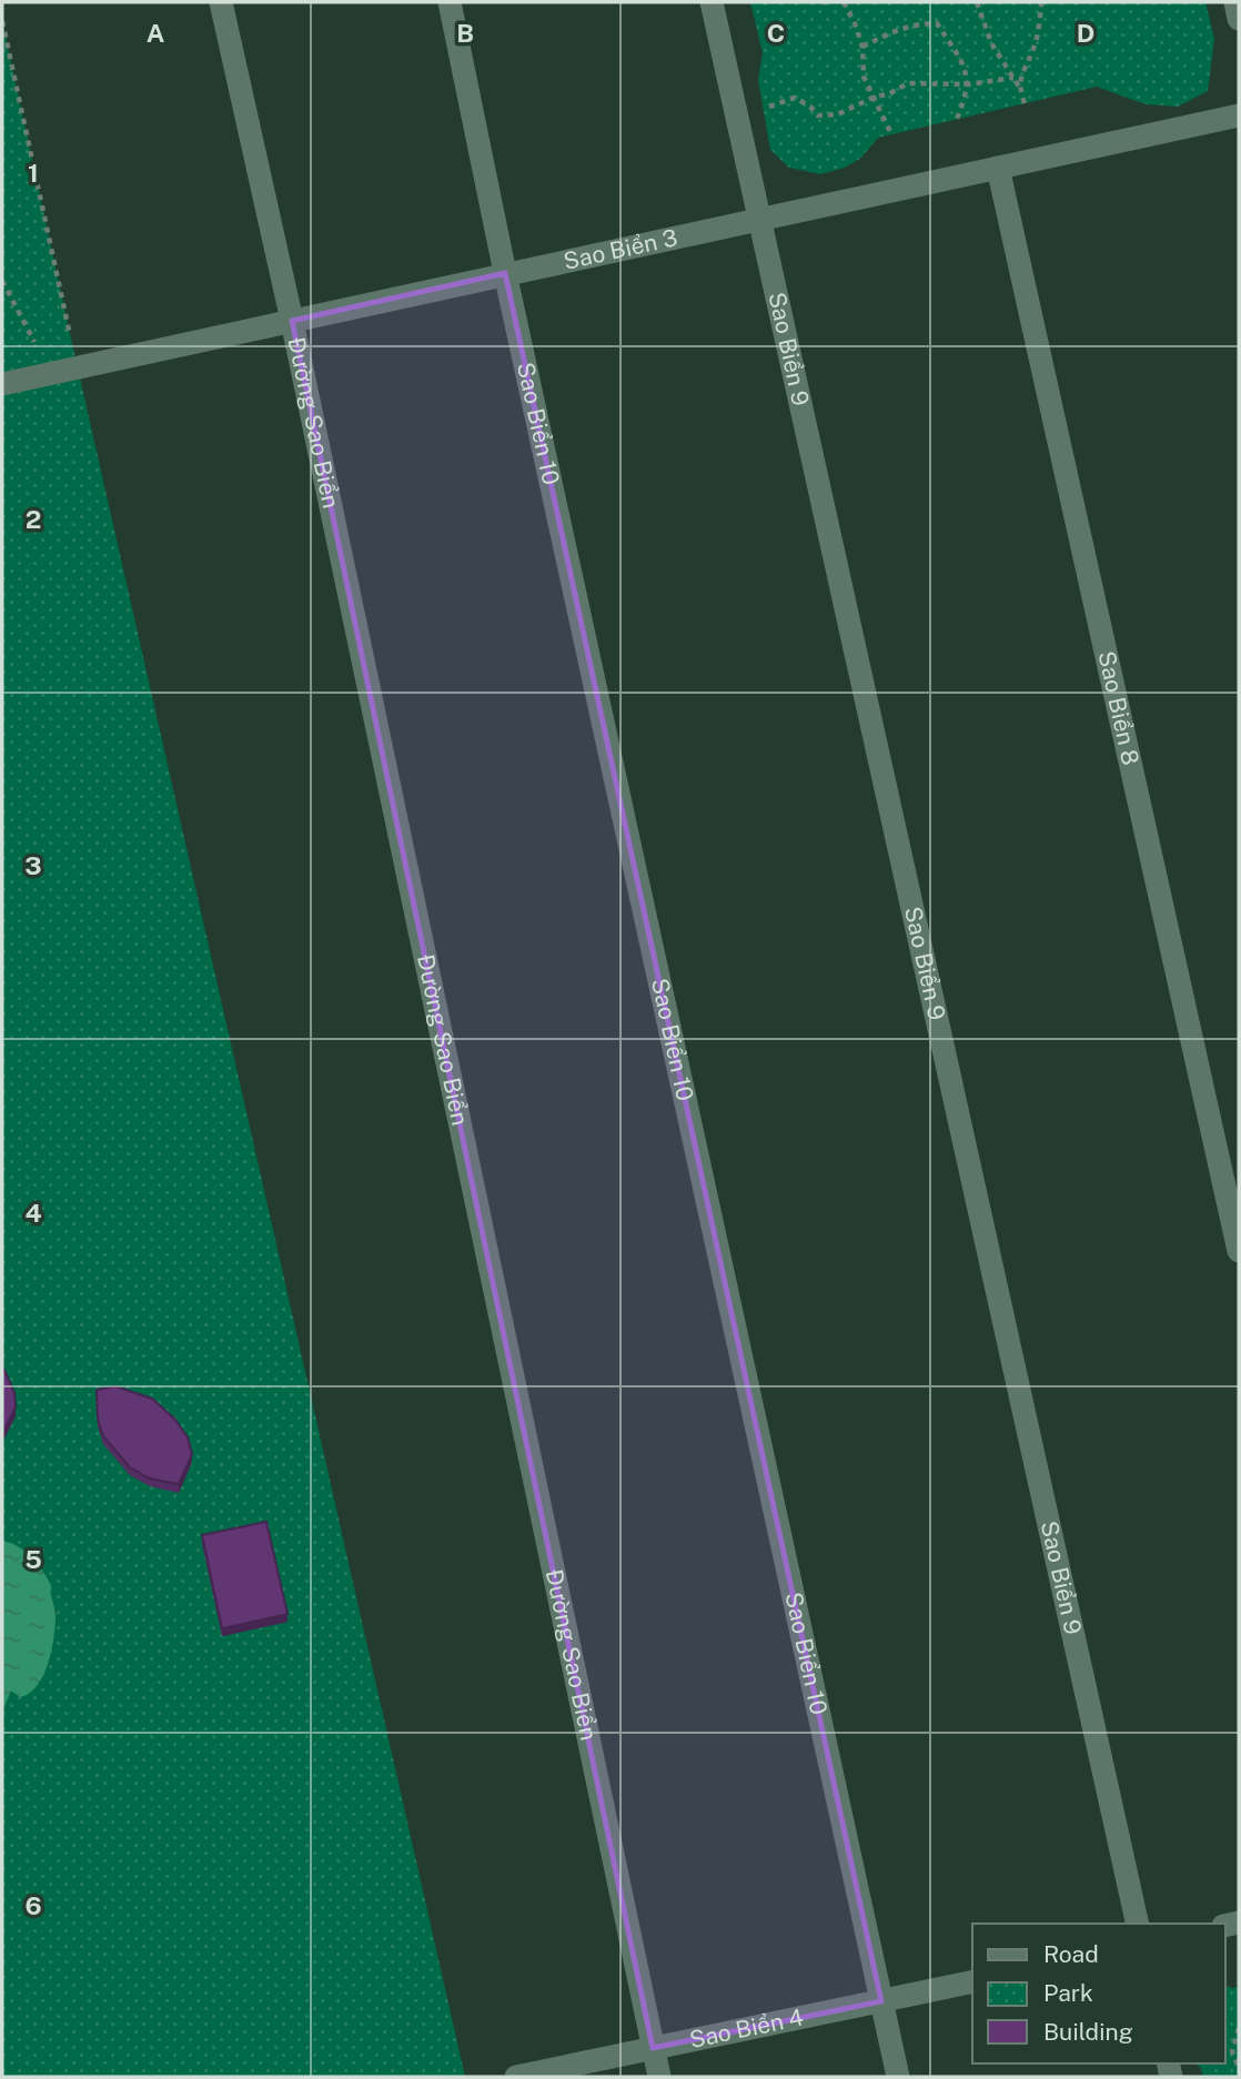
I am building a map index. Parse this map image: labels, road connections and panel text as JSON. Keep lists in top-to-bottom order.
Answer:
{
  "streets": {
    "street": [
      "Sao Biển 3",
      "Sao Biển 9",
      "Đường Sao Biển",
      "Sao Biển 10",
      "Sao Biển 8",
      "Sao Biển 4"
    ]
  },
  "crossings": [
    ["Sao Biển 3", "Sao Biển 9"],
    ["Sao Biển 3", "Đường Sao Biển"],
    ["Sao Biển 3", "Sao Biển 10"],
    ["Sao Biển 3", "Sao Biển 8"],
    ["Đường Sao Biển", "Sao Biển 4"],
    ["Sao Biển 10", "Sao Biển 4"]
  ],
  "legend": ["Road", "Park", "Building"],
  "grid": {
    "columns": [
      "A",
      "B",
      "C",
      "D"
    ],
    "rows": [
      "1",
      "2",
      "3",
      "4",
      "5",
      "6"
    ]
  }
}
